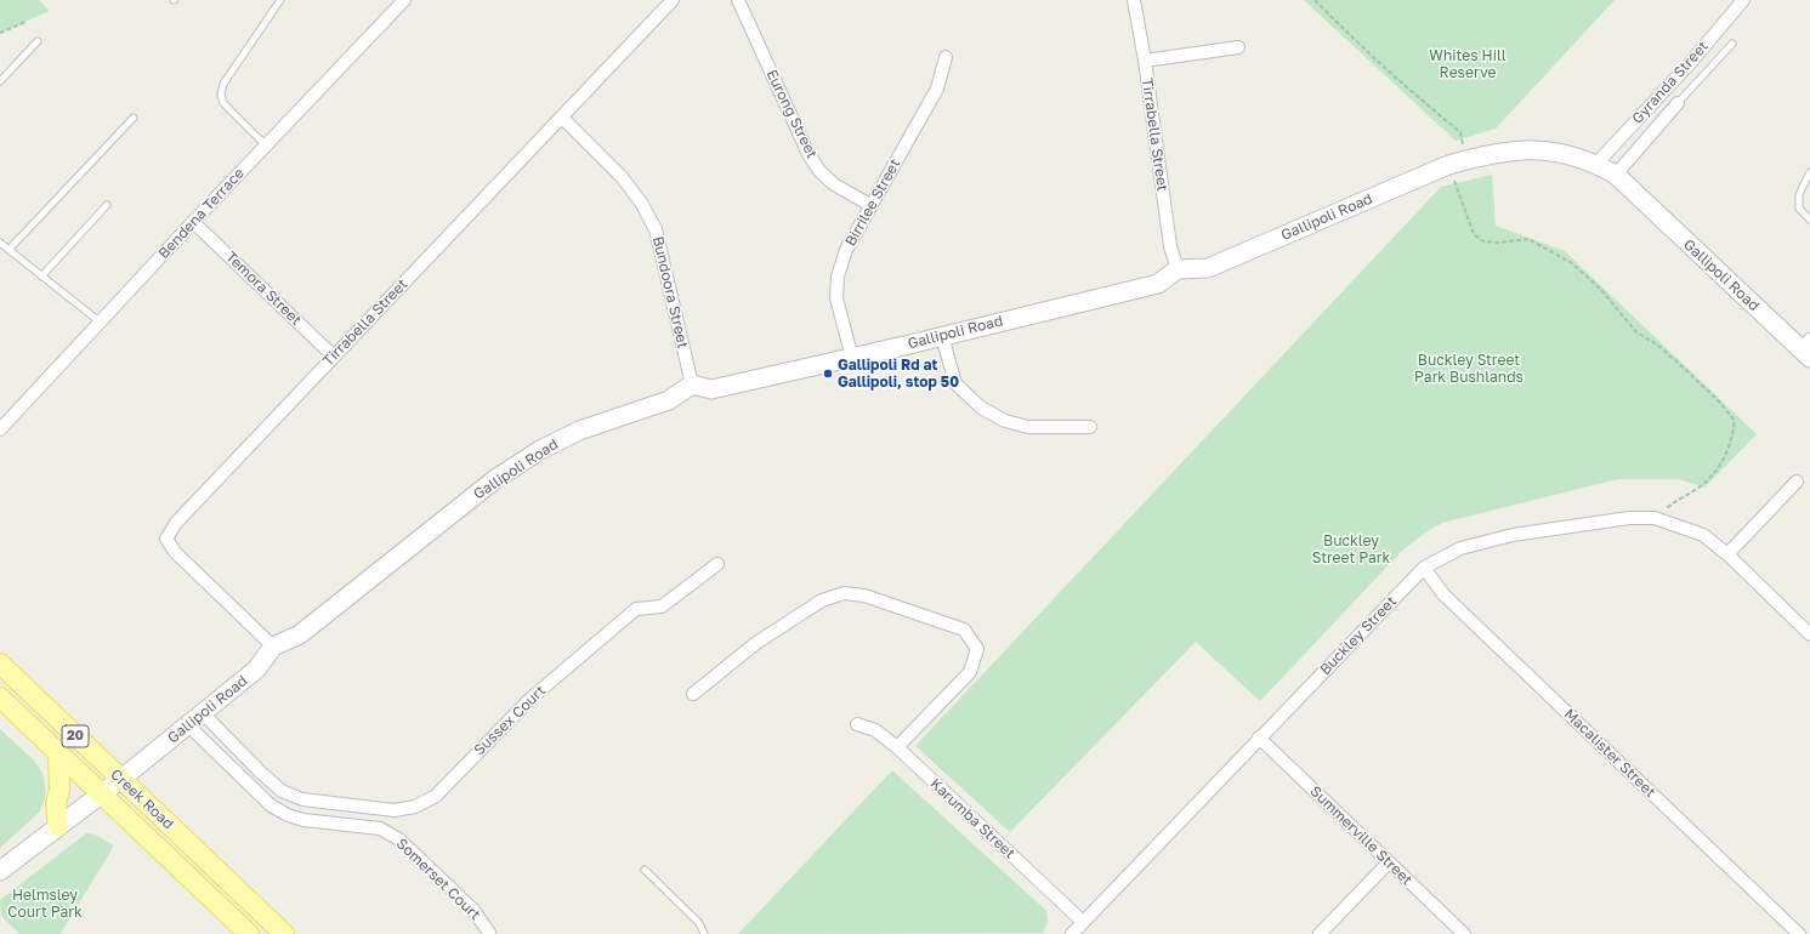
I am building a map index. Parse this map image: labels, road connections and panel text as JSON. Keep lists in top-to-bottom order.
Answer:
{
  "streets": {
    "main road": ["20", "Creek Road"],
    "street": [
      "Gyranda Street",
      "Eurong Street",
      "Tirrabella Street",
      "Birrilee Street",
      "Bendena Terrace",
      "Gallipoli Road",
      "Temora Street",
      "Bundoora Street",
      "Buckley Street",
      "Sussex Court",
      "Macalister Street",
      "Karumba Street",
      "Summerville Street",
      "Somerset Court"
    ]
  },
  "crossings": [
    ["Gyranda Street", "Gallipoli Road"],
    ["Eurong Street", "Birrilee Street"],
    ["Tirrabella Street", "Gallipoli Road"],
    ["Tirrabella Street", "Temora Street"],
    ["Tirrabella Street", "Bundoora Street"],
    ["Birrilee Street", "Gallipoli Road"],
    ["Bendena Terrace", "Temora Street"],
    ["Gallipoli Road", "Bundoora Street"],
    ["Gallipoli Road", "Sussex Court"],
    ["Gallipoli Road", "Creek Road"],
    ["Buckley Street", "Macalister Street"],
    ["Buckley Street", "Karumba Street"],
    ["Buckley Street", "Summerville Street"]
  ],
  "parks": [
    "Whites Hill Reserve",
    "Buckley Street Park Bushlands",
    "Buckley Street Park",
    "Helmsley Court Park"
  ],
  "places": ["Gallipoli Rd at Gallipoli, stop 50"]
}
